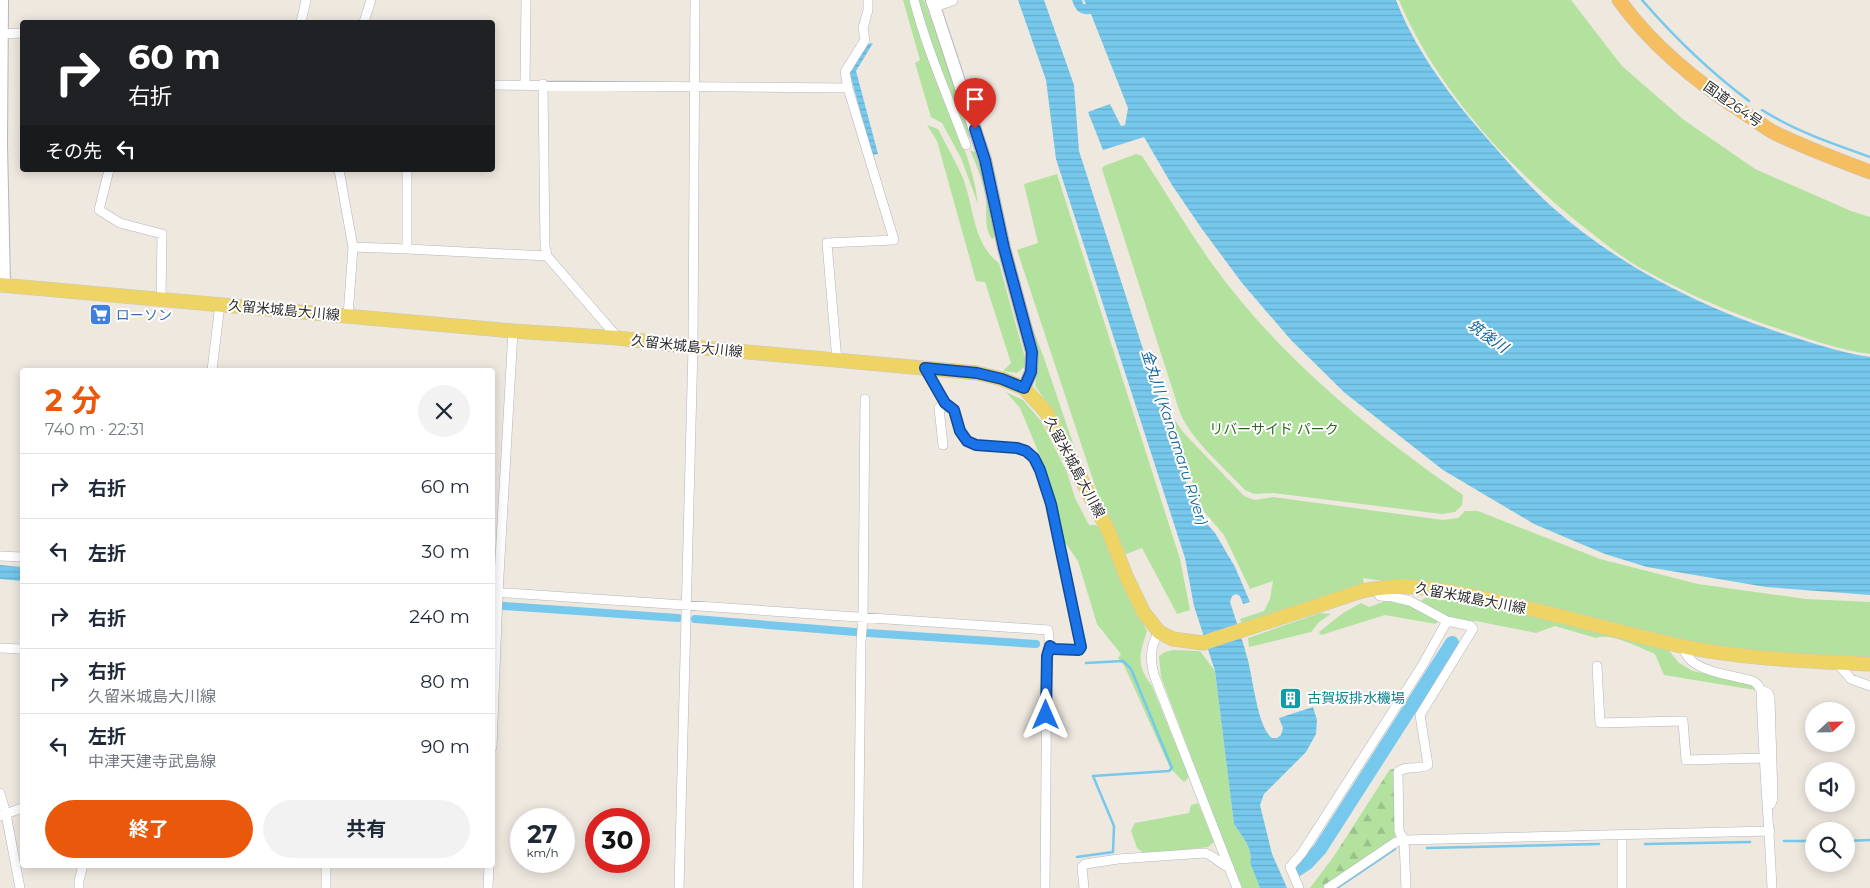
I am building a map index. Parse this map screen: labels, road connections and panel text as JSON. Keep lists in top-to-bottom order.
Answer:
{
  "streets": {
    "highway": ["国道264号"],
    "main road": ["久留米城島大川線"]
  },
  "water": ["筑後川", "金丸川 (Kanamaru River)"],
  "parks": ["リバーサイド パーク"],
  "places": {
    "supermarket": ["ローソン"],
    "building": ["古賀坂排水機場"]
  },
  "north": "right",
  "page": {
    "turn": ["60 m", "右折"],
    "then": "その先",
    "heading": ["2 分", "740 m · 22:31"],
    "list": [
      {
        "name": "右折",
        "value": "60 m"
      },
      {
        "name": "左折",
        "value": "30 m"
      },
      {
        "name": "右折",
        "value": "240 m"
      },
      {
        "name": "右折",
        "note": "久留米城島大川線",
        "value": "80 m"
      },
      {
        "name": "左折",
        "note": "中津天建寺武島線",
        "value": "90 m"
      }
    ],
    "buttons": ["終了", "共有"],
    "speed": "27 km/h",
    "limit": "30"
  }
}
